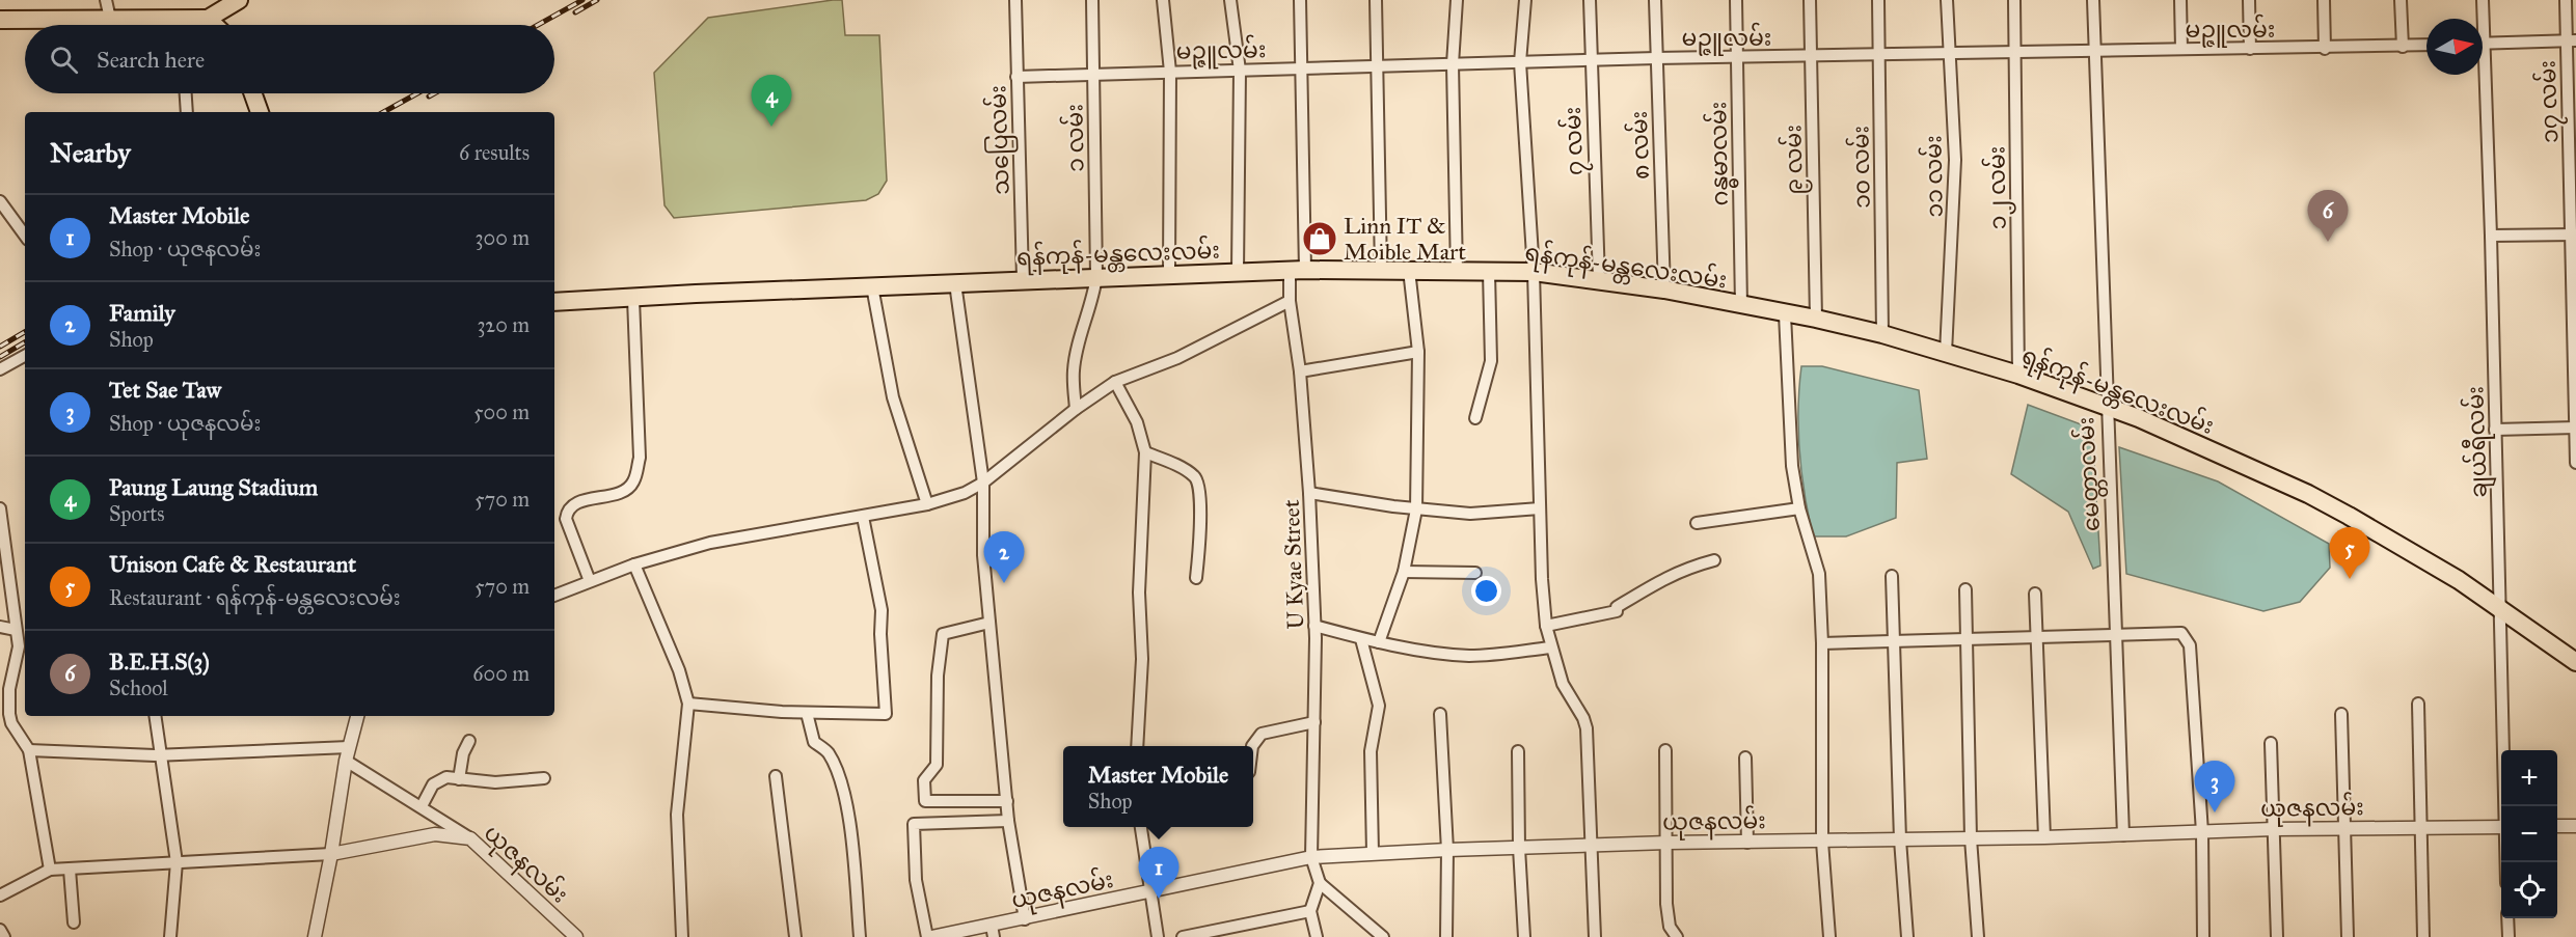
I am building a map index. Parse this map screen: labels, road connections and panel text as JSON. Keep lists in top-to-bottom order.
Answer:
{
  "streets": {
    "main road": ["ရန်ကုန်-မန္တလေးလမ်း"],
    "street": [
      "မဉ္ဇူလမ်း",
      "၁၇ လမ်း",
      "၁ လမ်း",
      "သပြေလမ်း",
      "၇ လမ်း",
      "၈ လမ်း",
      "ဂန္ဓမာလမ်း",
      "၉ လမ်း",
      "၁၀ လမ်း",
      "၁၁ လမ်း",
      "၁၂ လမ်း",
      "ချယ်ရီလမ်း",
      "မေတ္တာလမ်း",
      "U Kyae Street",
      "ယုဇနလမ်း"
    ]
  },
  "crossings": [
    ["မဉ္ဇူလမ်း", "၁ လမ်း"],
    ["မဉ္ဇူလမ်း", "သပြေလမ်း"],
    ["မဉ္ဇူလမ်း", "၇ လမ်း"],
    ["မဉ္ဇူလမ်း", "၈ လမ်း"],
    ["မဉ္ဇူလမ်း", "ဂန္ဓမာလမ်း"],
    ["မဉ္ဇူလမ်း", "၉ လမ်း"],
    ["မဉ္ဇူလမ်း", "၁၀ လမ်း"],
    ["မဉ္ဇူလမ်း", "၁၁ လမ်း"],
    ["မဉ္ဇူလမ်း", "၁၂ လမ်း"],
    ["မဉ္ဇူလမ်း", "မေတ္တာလမ်း"],
    ["မဉ္ဇူလမ်း", "U Kyae Street"],
    ["၁ လမ်း", "ရန်ကုန်-မန္တလေးလမ်း"],
    ["သပြေလမ်း", "ရန်ကုန်-မန္တလေးလမ်း"],
    ["၇ လမ်း", "ရန်ကုန်-မန္တလေးလမ်း"],
    ["၈ လမ်း", "ရန်ကုန်-မန္တလေးလမ်း"],
    ["ဂန္ဓမာလမ်း", "ရန်ကုန်-မန္တလေးလမ်း"],
    ["၉ လမ်း", "ရန်ကုန်-မန္တလေးလမ်း"],
    ["၁၀ လမ်း", "ရန်ကုန်-မန္တလေးလမ်း"],
    ["၁၁ လမ်း", "ရန်ကုန်-မန္တလေးလမ်း"],
    ["၁၂ လမ်း", "ရန်ကုန်-မန္တလေးလမ်း"],
    ["ရန်ကုန်-မန္တလေးလမ်း", "ချယ်ရီလမ်း"],
    ["ရန်ကုန်-မန္တလေးလမ်း", "မေတ္တာလမ်း"],
    ["ရန်ကုန်-မန္တလေးလမ်း", "U Kyae Street"],
    ["မေတ္တာလမ်း", "ယုဇနလမ်း"],
    ["U Kyae Street", "ယုဇနလမ်း"]
  ],
  "places": {
    "shop": ["Linn IT & Moible Mart"]
  },
  "north": "right",
  "page": {
    "search": "Search here",
    "pins": [
      "4",
      "6",
      "5",
      "2",
      "3",
      "1"
    ],
    "heading": ["Nearby", "6 results"],
    "list": [
      {
        "mark": "1",
        "name": "Master Mobile",
        "note": "Shop · ယုဇနလမ်း",
        "value": "300 m"
      },
      {
        "mark": "2",
        "name": "Family",
        "note": "Shop",
        "value": "320 m"
      },
      {
        "mark": "3",
        "name": "Tet Sae Taw",
        "note": "Shop · ယုဇနလမ်း",
        "value": "500 m"
      },
      {
        "mark": "4",
        "name": "Paung Laung Stadium",
        "note": "Sports",
        "value": "570 m"
      },
      {
        "mark": "5",
        "name": "Unison Cafe & Restaurant",
        "note": "Restaurant · ရန်ကုန်-မန္တလေးလမ်း",
        "value": "570 m"
      },
      {
        "mark": "6",
        "name": "B.E.H.S(3)",
        "note": "School",
        "value": "600 m"
      }
    ],
    "popup": ["Master Mobile", "Shop"],
    "map_buttons": ["+", "−"]
  }
}
